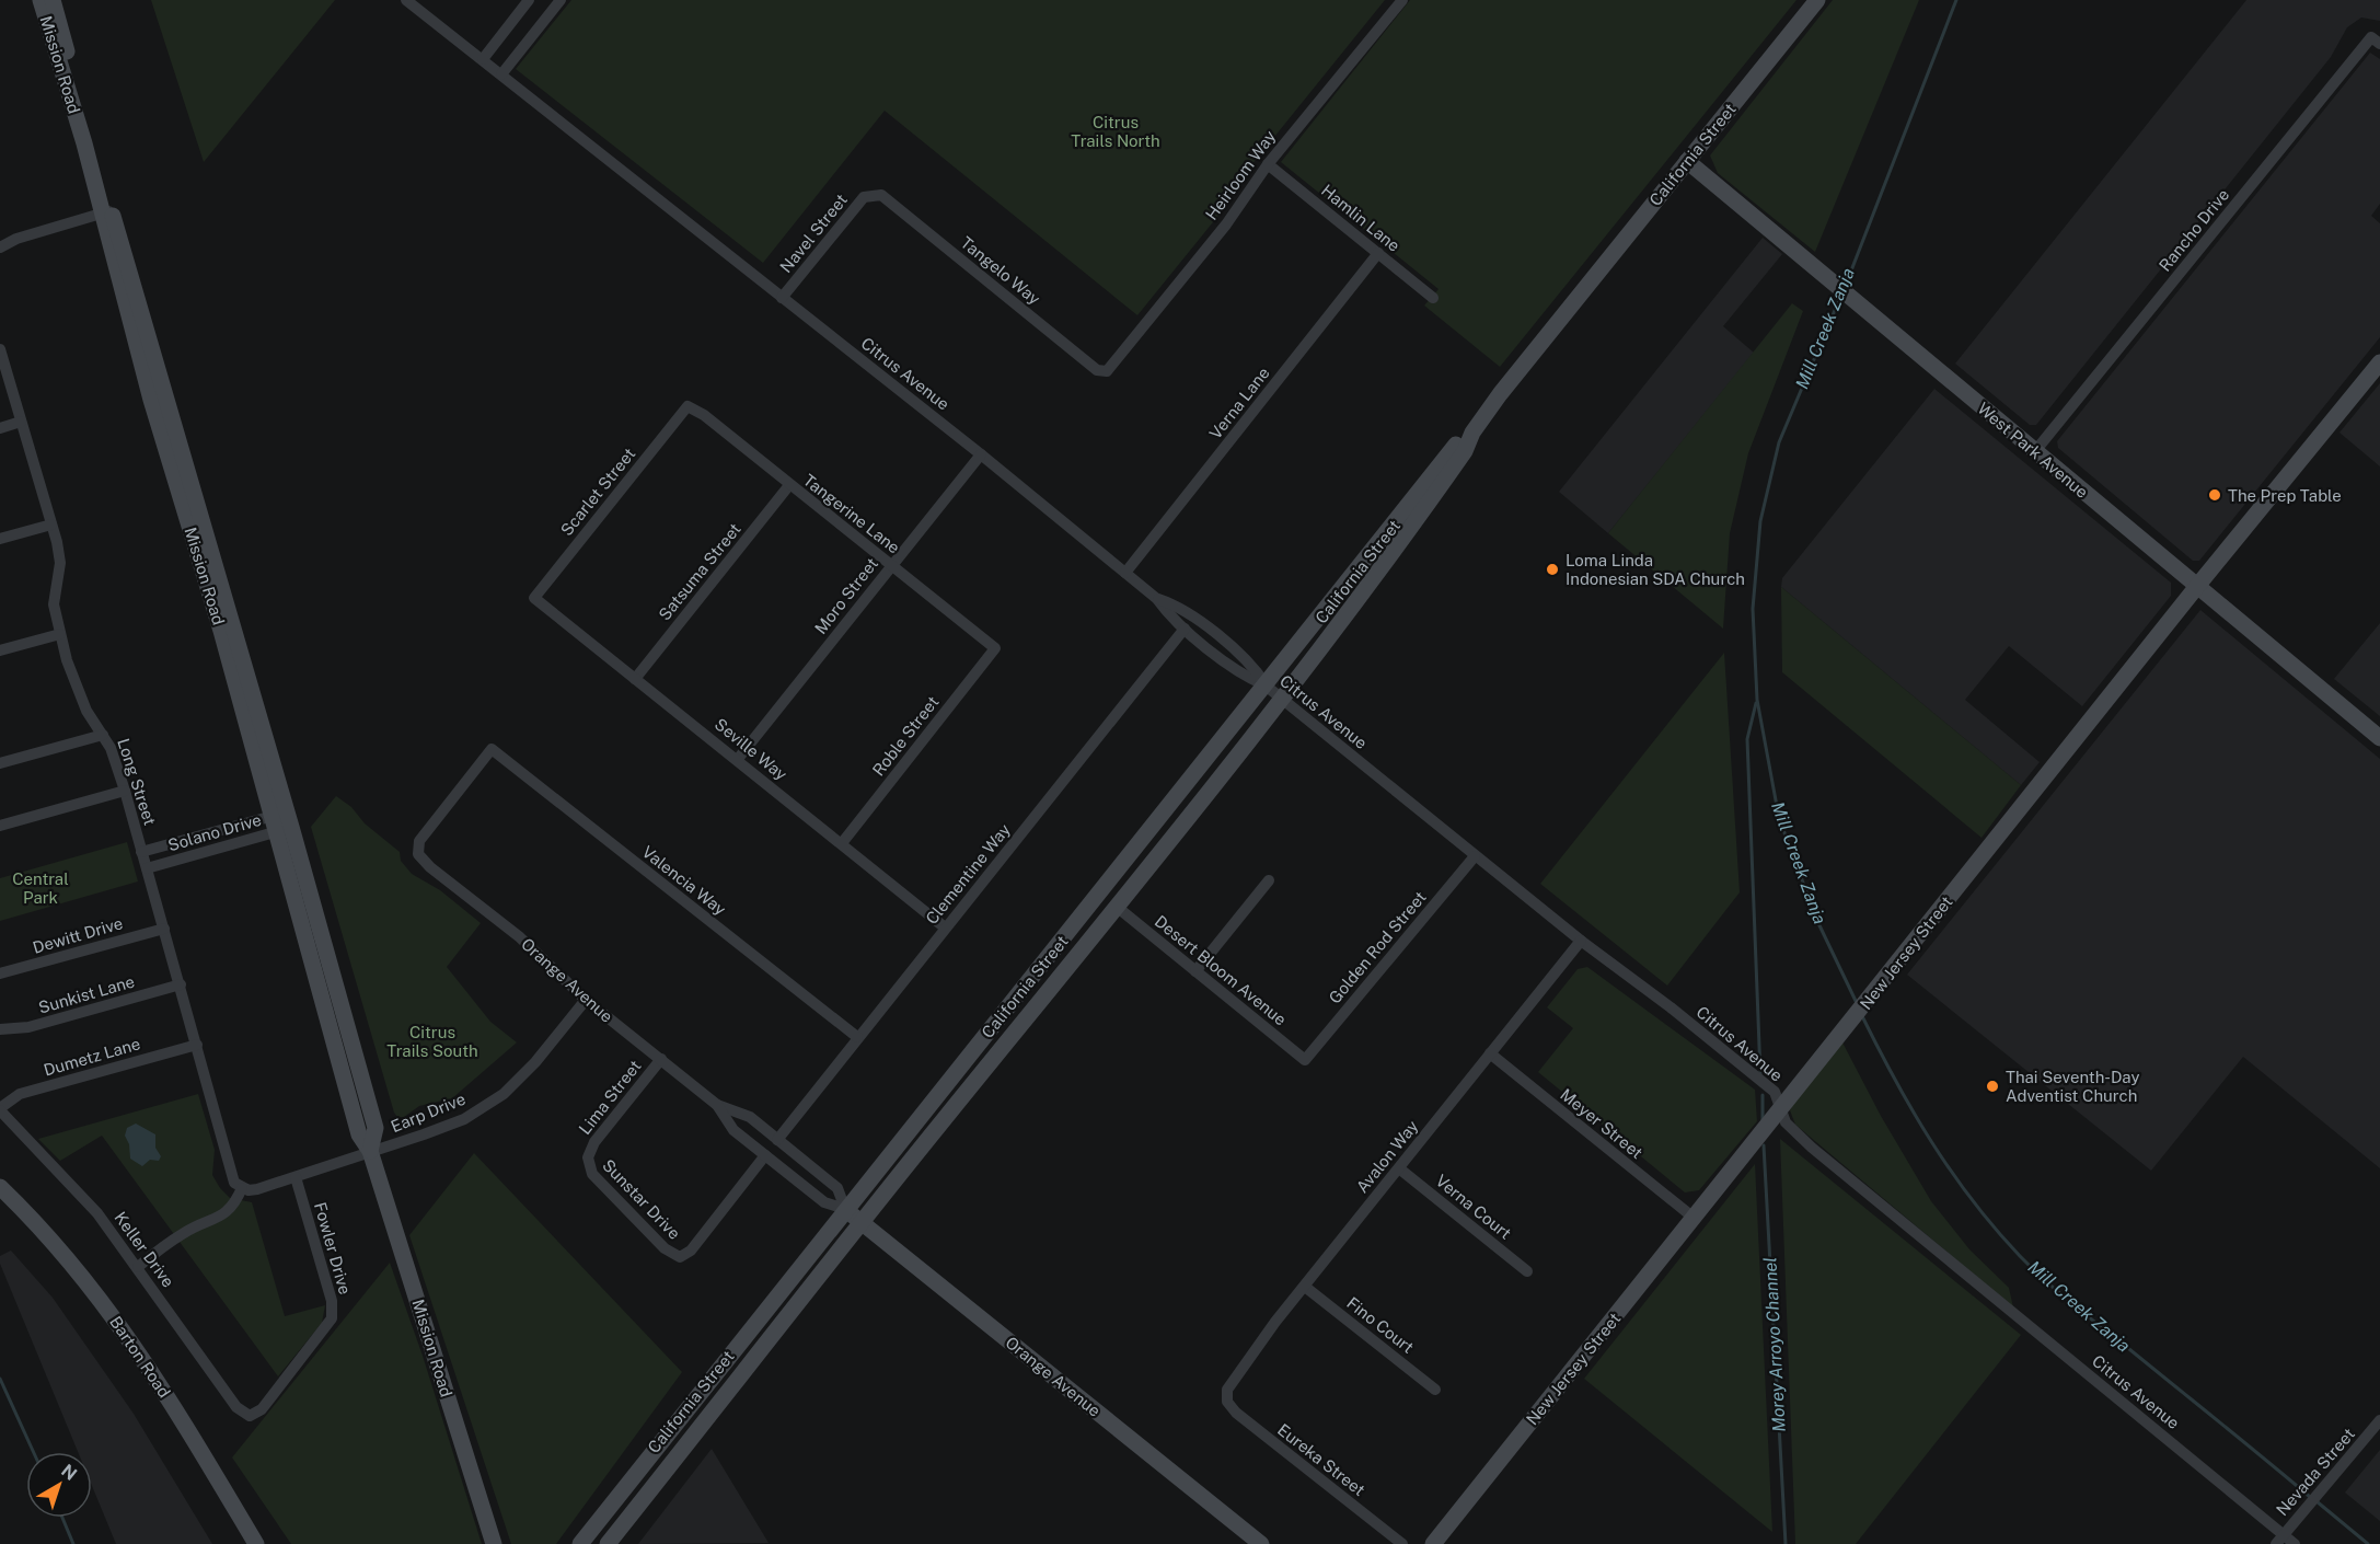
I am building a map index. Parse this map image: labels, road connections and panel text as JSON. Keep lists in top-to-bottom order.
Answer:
{
  "streets": {
    "street": [
      "Mission Road",
      "California Street",
      "Heirloom Way",
      "Hamlin Lane",
      "Rancho Drive",
      "Navel Street",
      "Tangelo Way",
      "Citrus Avenue",
      "Verna Lane",
      "West Park Avenue",
      "Scarlet Street",
      "Tangerine Lane",
      "Satsuma Street",
      "Moro Street",
      "Roble Street",
      "Seville Way",
      "Long Street",
      "Solano Drive",
      "Clementine Way",
      "Valencia Way",
      "Dewitt Drive",
      "Golden Rod Street",
      "New Jersey Street",
      "Desert Bloom Avenue",
      "Orange Avenue",
      "Sunkist Lane",
      "Dumetz Lane",
      "Lima Street",
      "Earp Drive",
      "Meyer Street",
      "Avalon Way",
      "Sunstar Drive",
      "Verna Court",
      "Fowler Drive",
      "Keller Drive",
      "Fino Court",
      "Barton Road",
      "Eureka Street",
      "Nevada Street"
    ]
  },
  "crossings": [
    ["Mission Road", "Solano Drive"],
    ["Mission Road", "Earp Drive"],
    ["California Street", "Citrus Avenue"],
    ["California Street", "West Park Avenue"],
    ["California Street", "Desert Bloom Avenue"],
    ["California Street", "Orange Avenue"],
    ["Heirloom Way", "Hamlin Lane"],
    ["Heirloom Way", "Tangelo Way"],
    ["Hamlin Lane", "Verna Lane"],
    ["Rancho Drive", "West Park Avenue"],
    ["Navel Street", "Tangelo Way"],
    ["Navel Street", "Citrus Avenue"],
    ["Citrus Avenue", "Verna Lane"],
    ["Citrus Avenue", "Moro Street"],
    ["Citrus Avenue", "Clementine Way"],
    ["Citrus Avenue", "Golden Rod Street"],
    ["Citrus Avenue", "New Jersey Street"],
    ["Citrus Avenue", "Avalon Way"],
    ["Citrus Avenue", "Nevada Street"],
    ["West Park Avenue", "New Jersey Street"],
    ["Scarlet Street", "Tangerine Lane"],
    ["Scarlet Street", "Seville Way"],
    ["Tangerine Lane", "Satsuma Street"],
    ["Tangerine Lane", "Moro Street"],
    ["Tangerine Lane", "Roble Street"],
    ["Satsuma Street", "Seville Way"],
    ["Moro Street", "Seville Way"],
    ["Roble Street", "Seville Way"],
    ["Seville Way", "Clementine Way"],
    ["Long Street", "Solano Drive"],
    ["Long Street", "Dewitt Drive"],
    ["Long Street", "Sunkist Lane"],
    ["Long Street", "Dumetz Lane"],
    ["Long Street", "Earp Drive"],
    ["Clementine Way", "Valencia Way"],
    ["Clementine Way", "Orange Avenue"],
    ["Valencia Way", "Orange Avenue"],
    ["Golden Rod Street", "Desert Bloom Avenue"],
    ["New Jersey Street", "Meyer Street"],
    ["Orange Avenue", "Lima Street"],
    ["Orange Avenue", "Earp Drive"],
    ["Orange Avenue", "Sunstar Drive"],
    ["Dumetz Lane", "Keller Drive"],
    ["Lima Street", "Sunstar Drive"],
    ["Earp Drive", "Fowler Drive"],
    ["Meyer Street", "Avalon Way"],
    ["Avalon Way", "Verna Court"],
    ["Avalon Way", "Fino Court"],
    ["Avalon Way", "Eureka Street"],
    ["Fowler Drive", "Keller Drive"]
  ],
  "water": ["Mill Creek Zanja", "Morey Arroyo Channel"],
  "parks": ["Citrus Trails North", "Central Park", "Citrus Trails South"],
  "places": ["The Prep Table", "Loma Linda Indonesian SDA Church", "Thai Seventh-Day Adventist Church"],
  "north": "top right"
}
